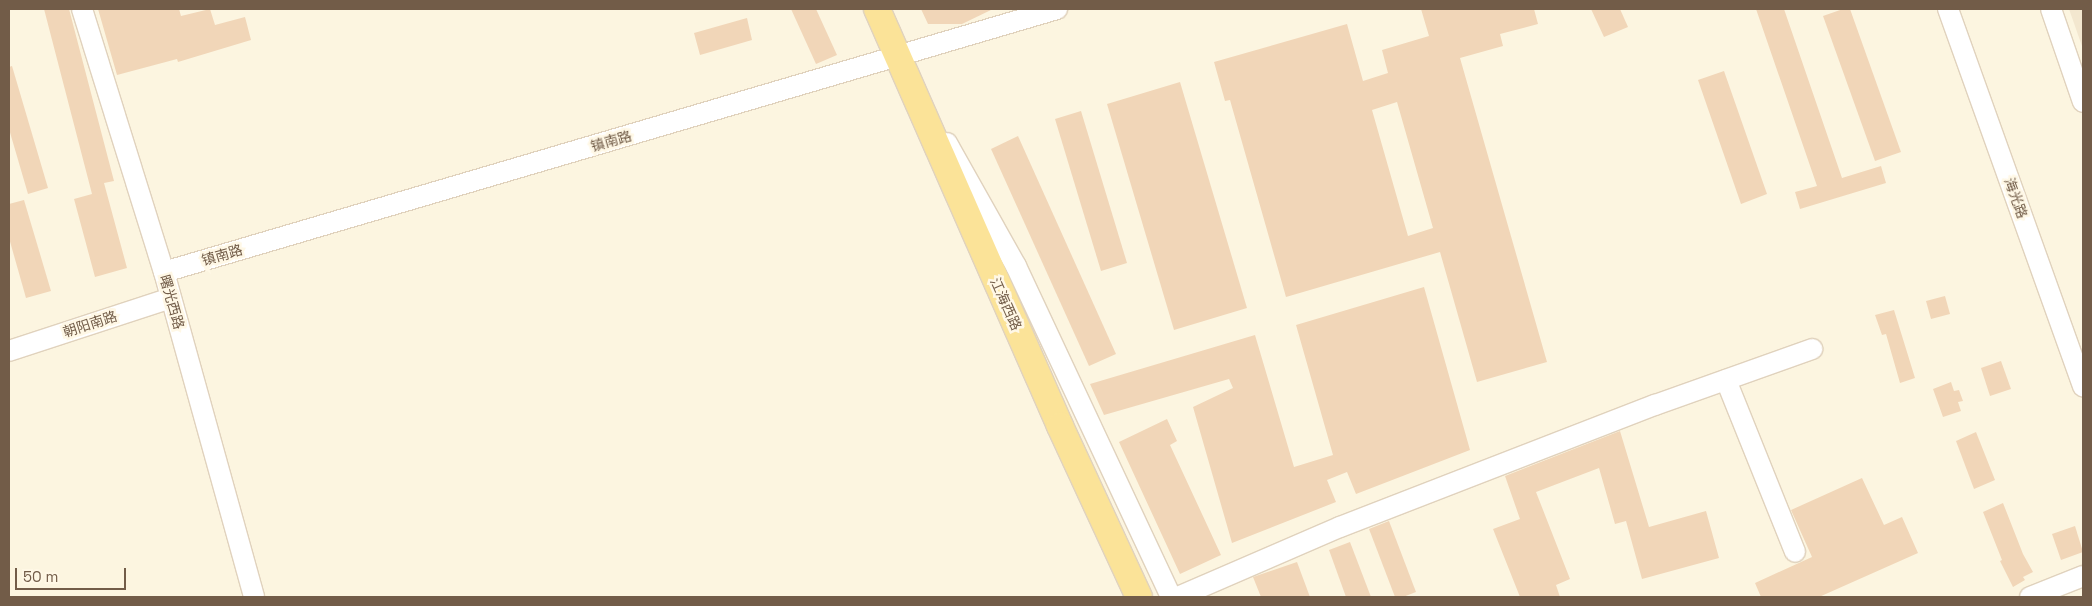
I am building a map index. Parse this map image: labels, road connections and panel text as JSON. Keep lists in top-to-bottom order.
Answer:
{
  "streets": {
    "main road": ["江海西路"],
    "street": [
      "镇南路",
      "海光路",
      "曙光西路",
      "朝阳南路"
    ]
  },
  "crossings": [
    ["镇南路", "曙光西路"],
    ["镇南路", "江海西路"],
    ["曙光西路", "朝阳南路"]
  ],
  "scale_bar": "50 m"
}
